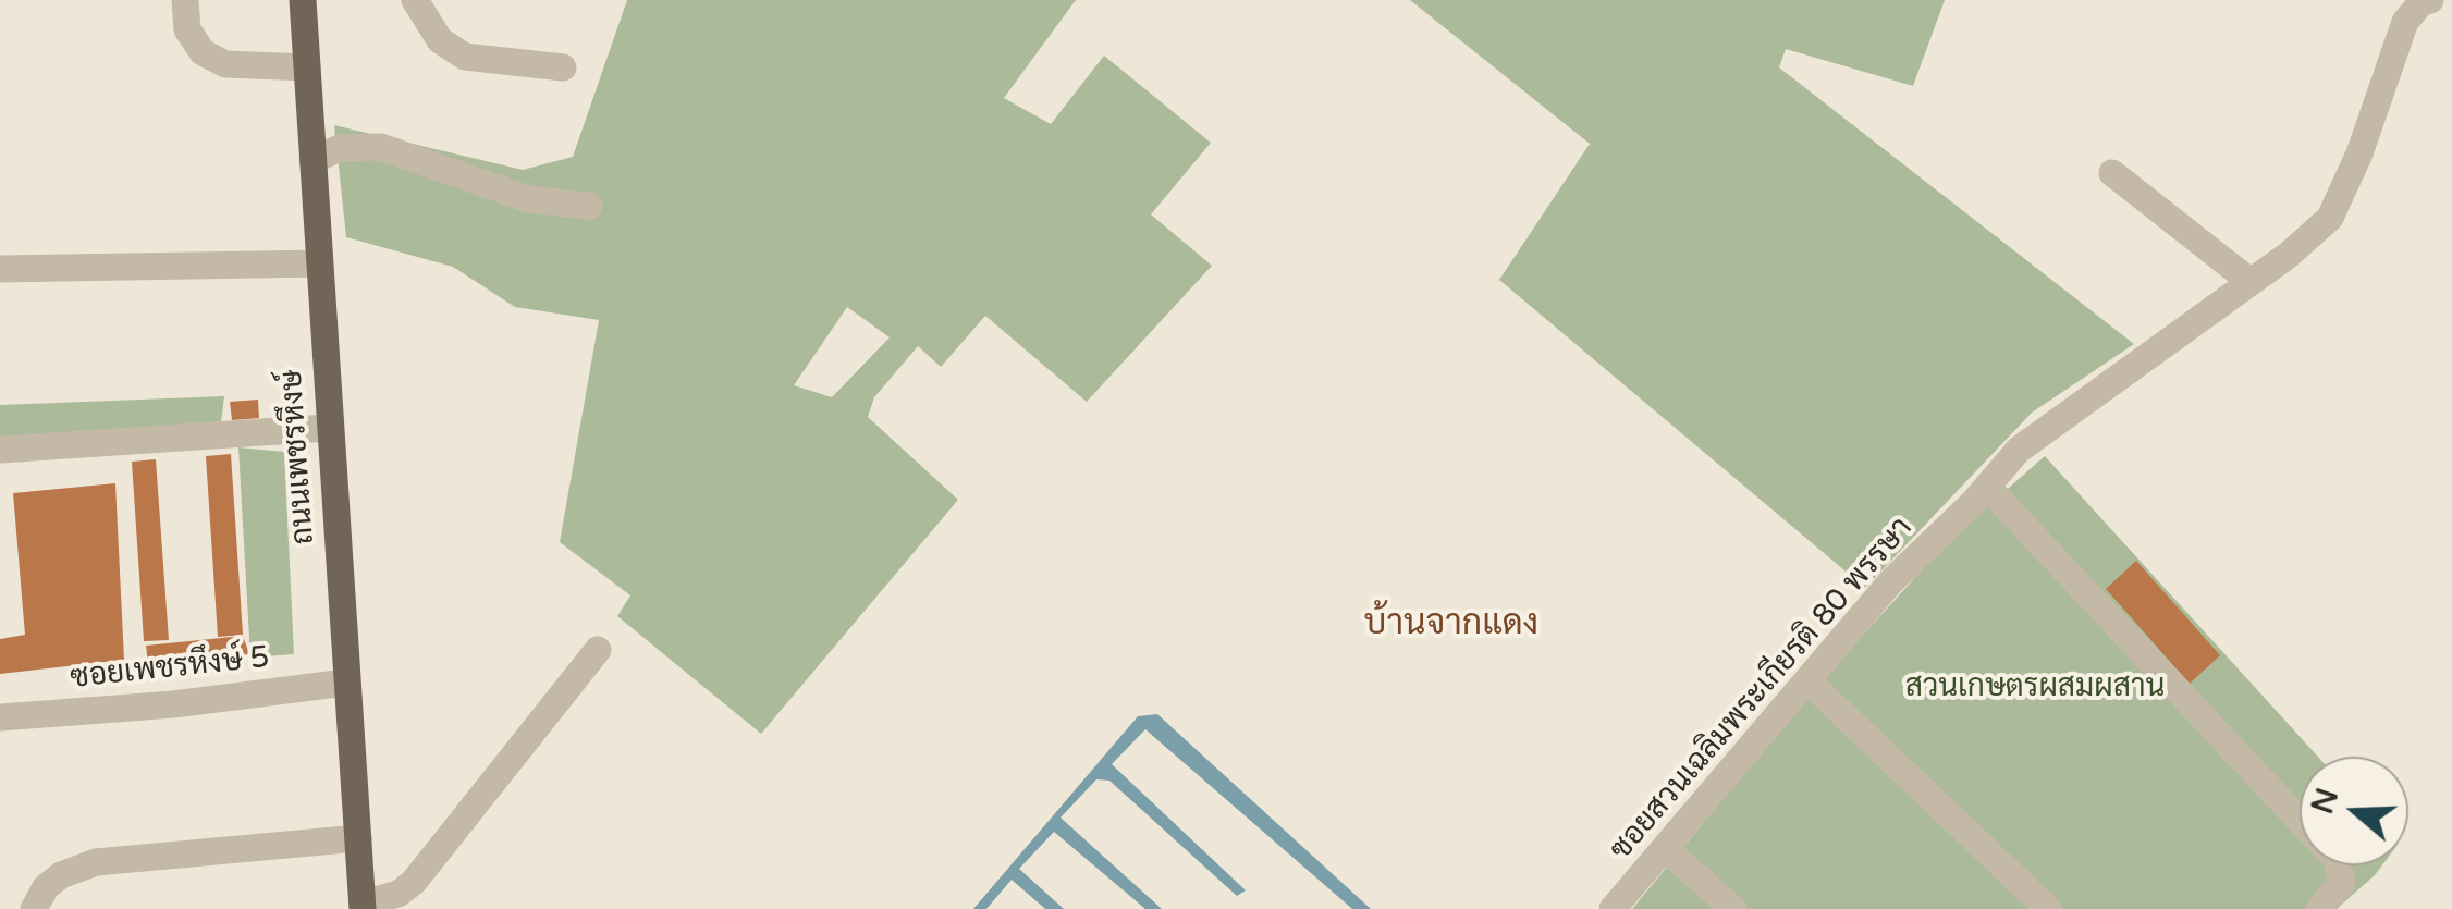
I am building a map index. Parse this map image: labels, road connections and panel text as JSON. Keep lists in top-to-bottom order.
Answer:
{
  "streets": {
    "main road": ["ถนนเพชรหึงษ์"],
    "street": ["ซอยเพชรหึงษ์ 5", "ซอยสวนเฉลิมพระเกียรติ 80 พรรษา"]
  },
  "crossings": [
    ["ถนนเพชรหึงษ์", "ซอยเพชรหึงษ์ 5"]
  ],
  "districts": ["บ้านจากแดง"],
  "parks": ["สวนเกษตรผสมผสาน"],
  "north": "left"
}
